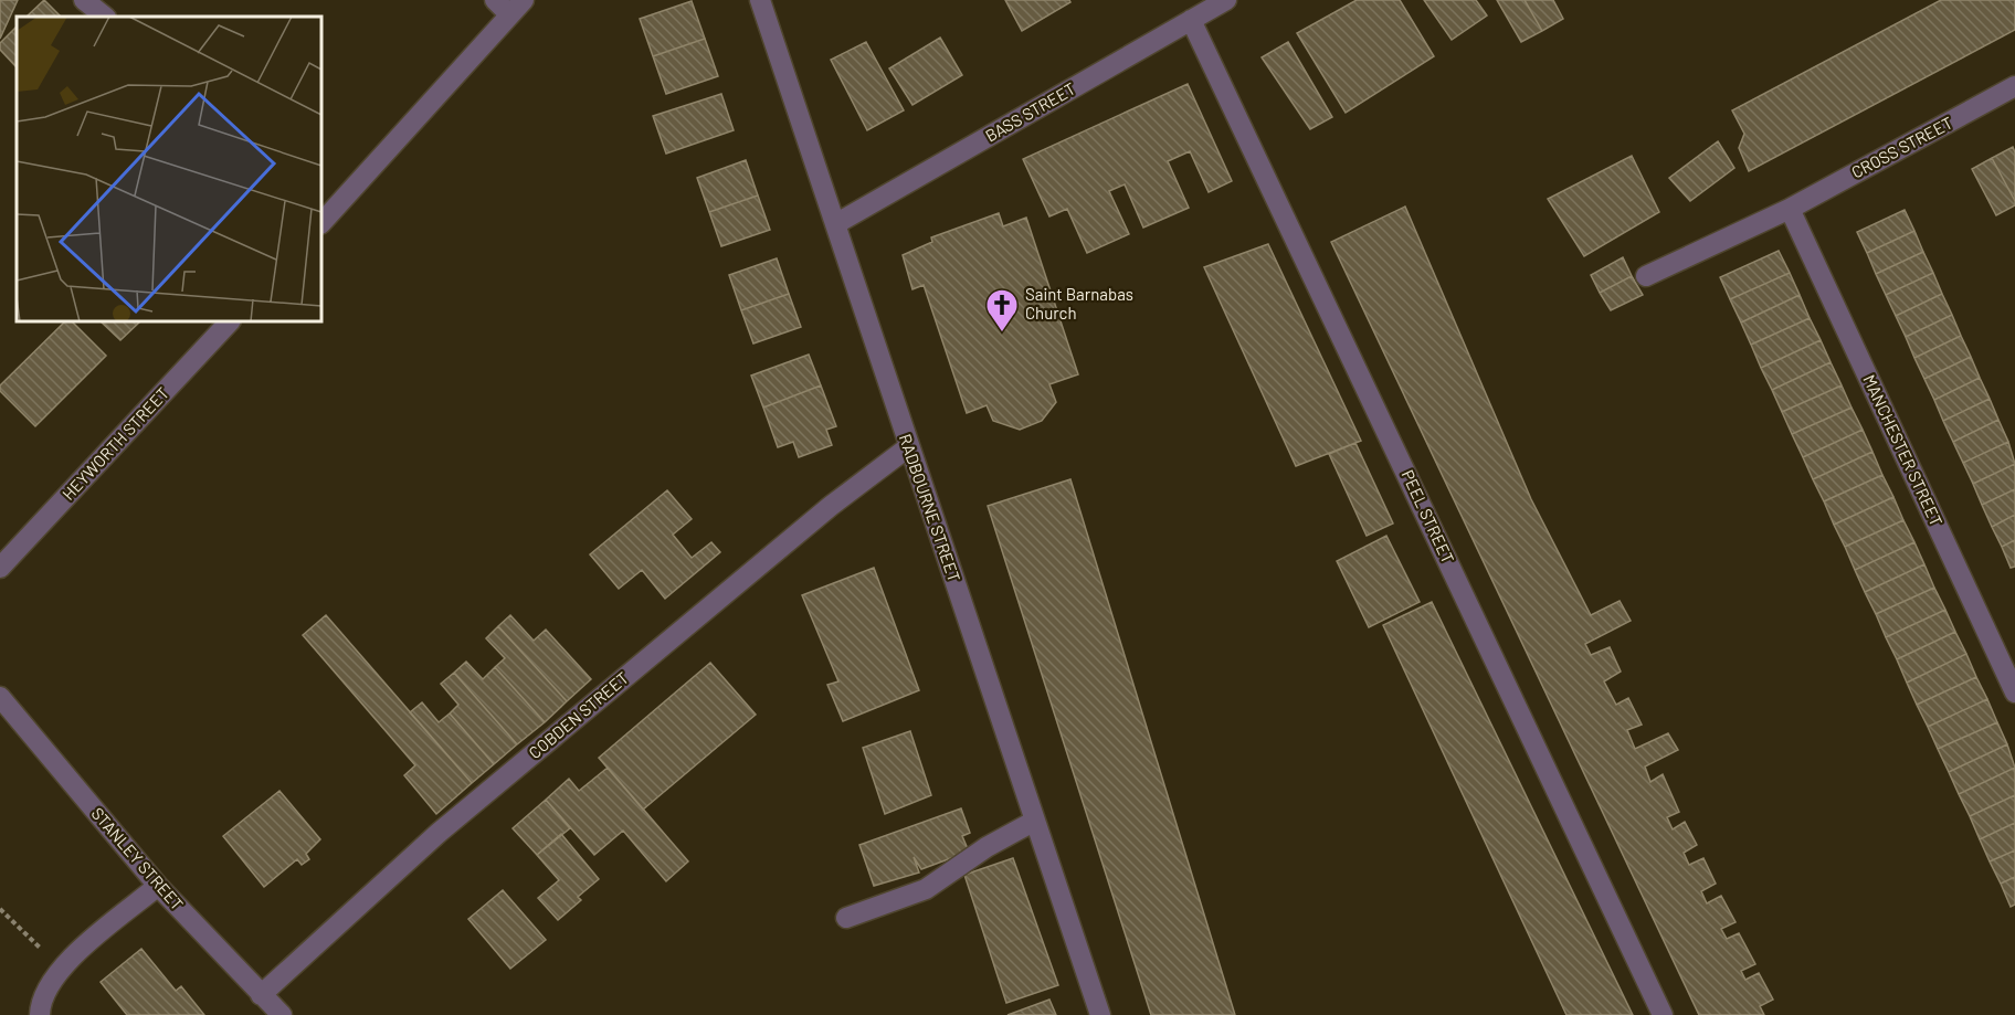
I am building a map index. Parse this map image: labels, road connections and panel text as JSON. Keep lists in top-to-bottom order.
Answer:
{
  "streets": {
    "street": [
      "BASS STREET",
      "CROSS STREET",
      "HEYWORTH STREET",
      "MANCHESTER STREET",
      "RADBOURNE STREET",
      "PEEL STREET",
      "COBDEN STREET",
      "STANLEY STREET"
    ]
  },
  "crossings": [
    ["BASS STREET", "RADBOURNE STREET"],
    ["BASS STREET", "PEEL STREET"],
    ["CROSS STREET", "MANCHESTER STREET"],
    ["RADBOURNE STREET", "COBDEN STREET"],
    ["COBDEN STREET", "STANLEY STREET"]
  ],
  "places": {
    "church": ["Saint Barnabas Church"]
  }
}
